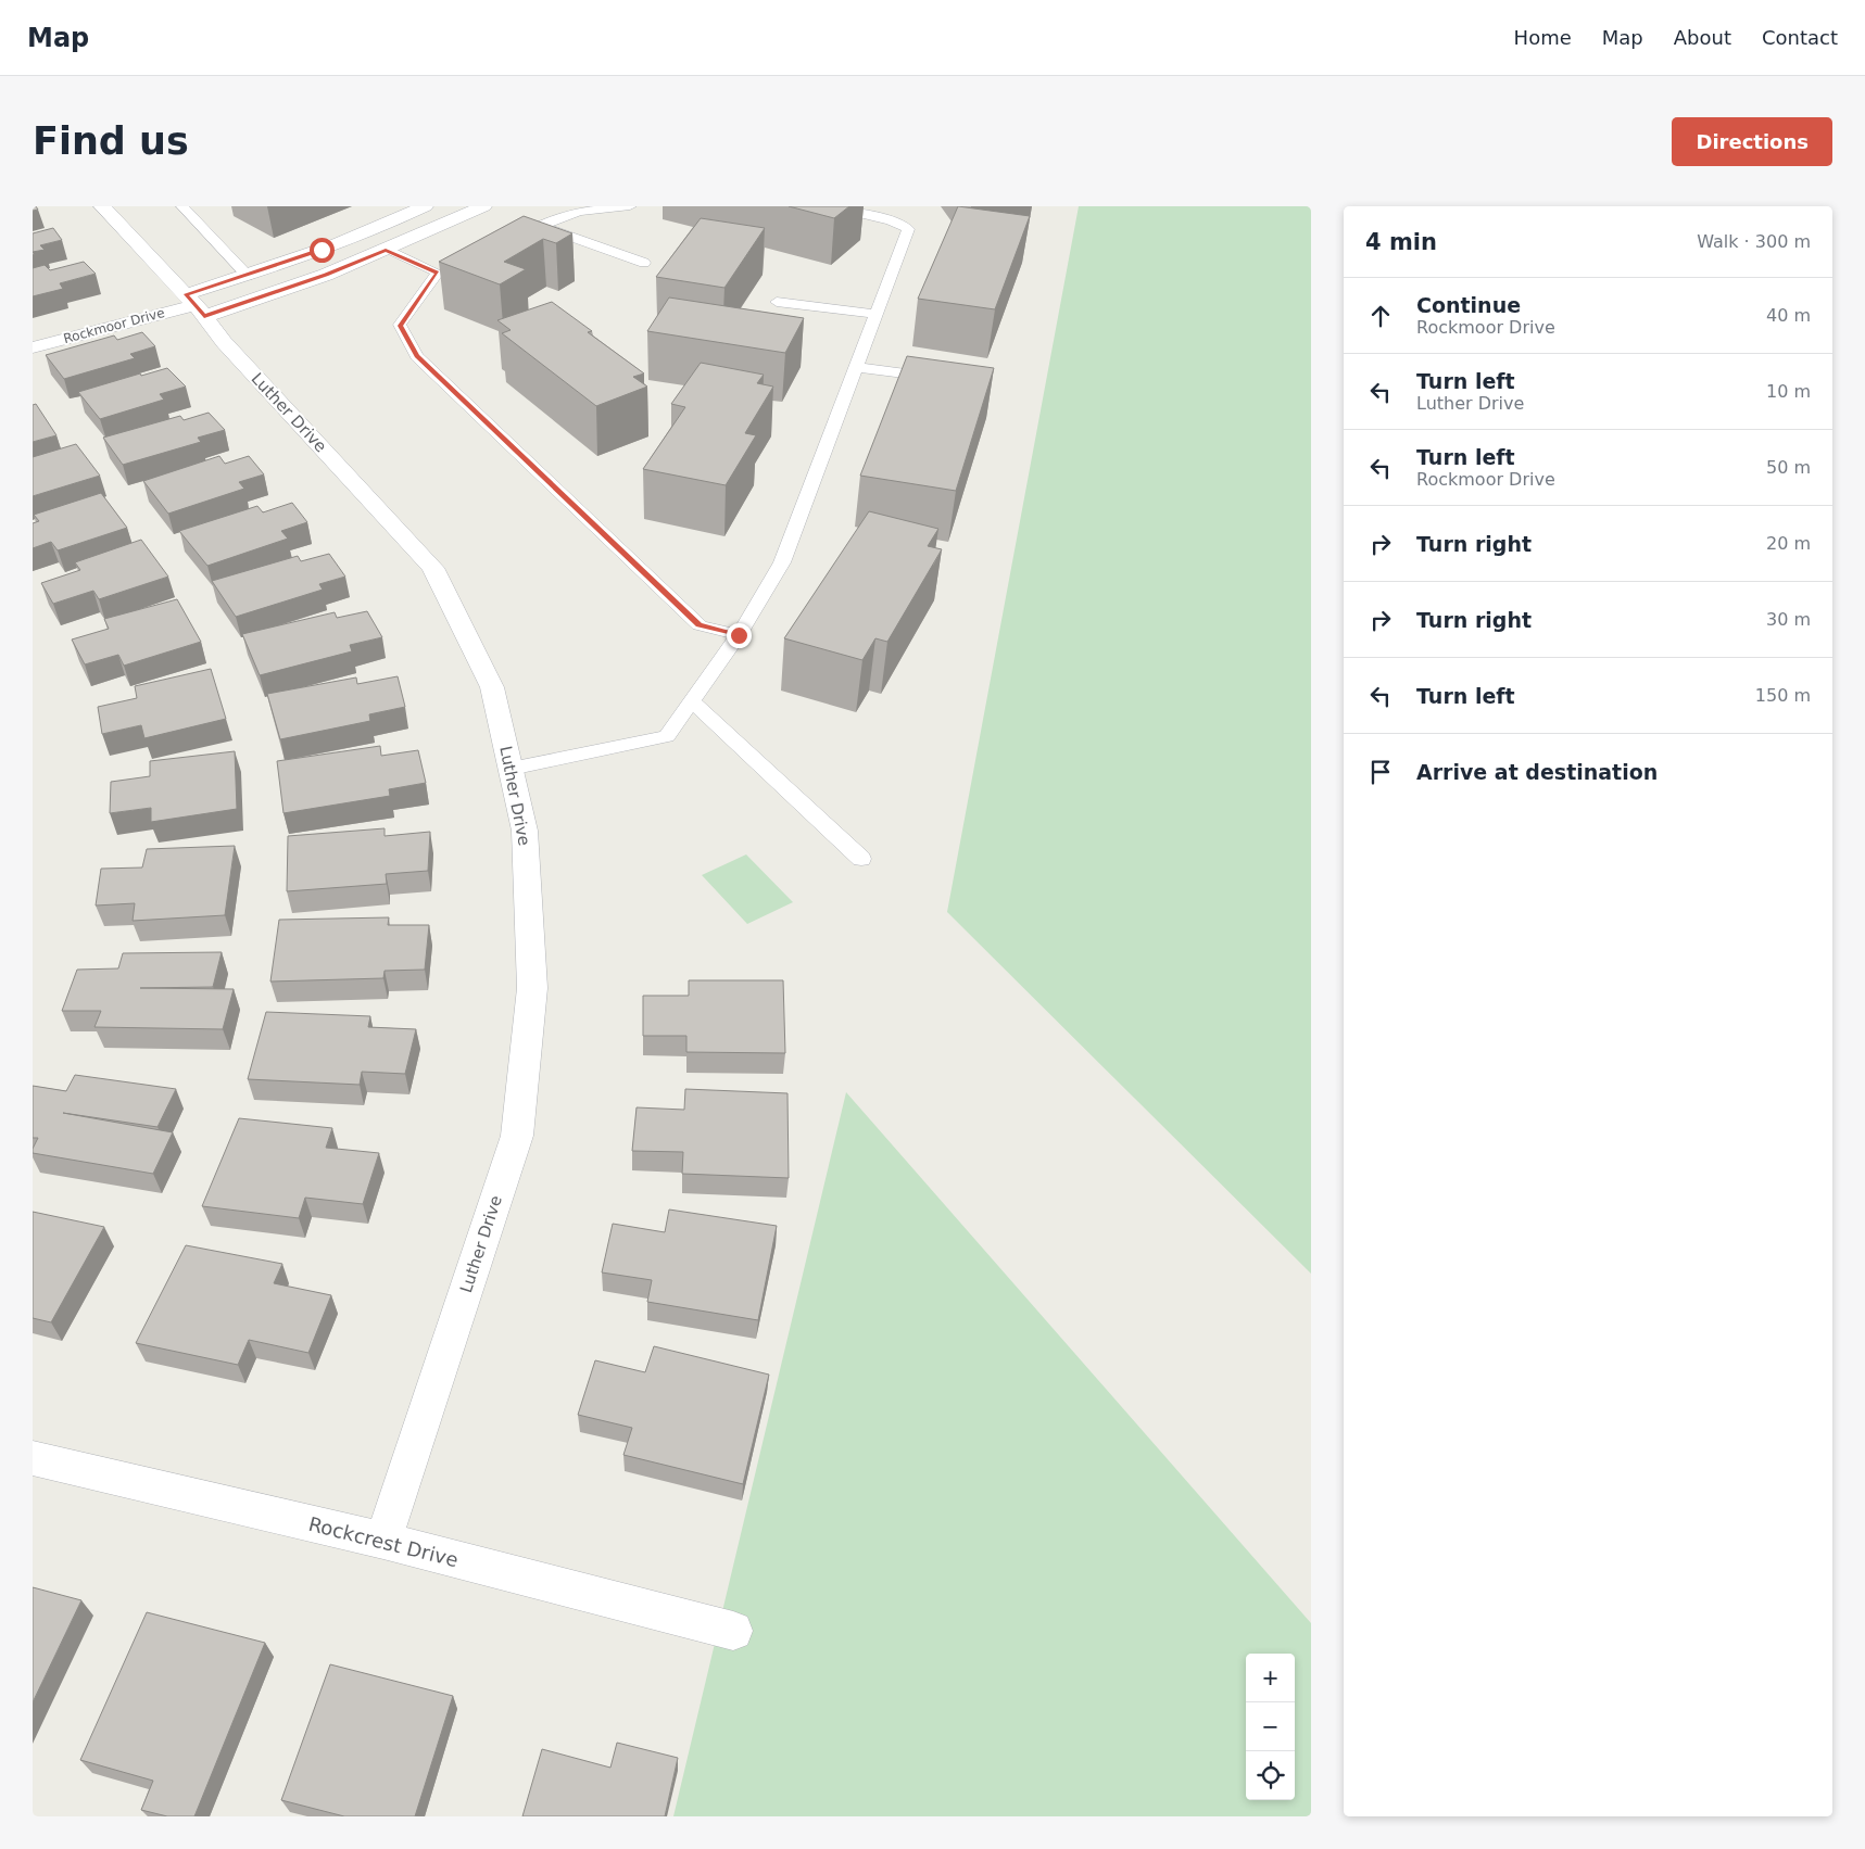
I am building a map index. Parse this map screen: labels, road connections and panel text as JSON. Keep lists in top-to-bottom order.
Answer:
{
  "streets": {
    "street": ["Rockmoor Drive", "Luther Drive", "Rockcrest Drive"]
  },
  "crossings": [
    ["Rockmoor Drive", "Luther Drive"],
    ["Luther Drive", "Rockcrest Drive"]
  ],
  "page": {
    "header": "Map",
    "nav": [
      "Home",
      "Map",
      "About",
      "Contact"
    ],
    "buttons": "Directions",
    "title": "Find us",
    "heading": ["4 min", "Walk · 300 m"],
    "list": [
      ["Continue", "Rockmoor Drive", "40 m"],
      ["Turn left", "Luther Drive", "10 m"],
      ["Turn left", "Rockmoor Drive", "50 m"],
      ["Turn right", "20 m"],
      ["Turn right", "30 m"],
      ["Turn left", "150 m"],
      "Arrive at destination"
    ],
    "map_buttons": ["+", "−"]
  }
}
